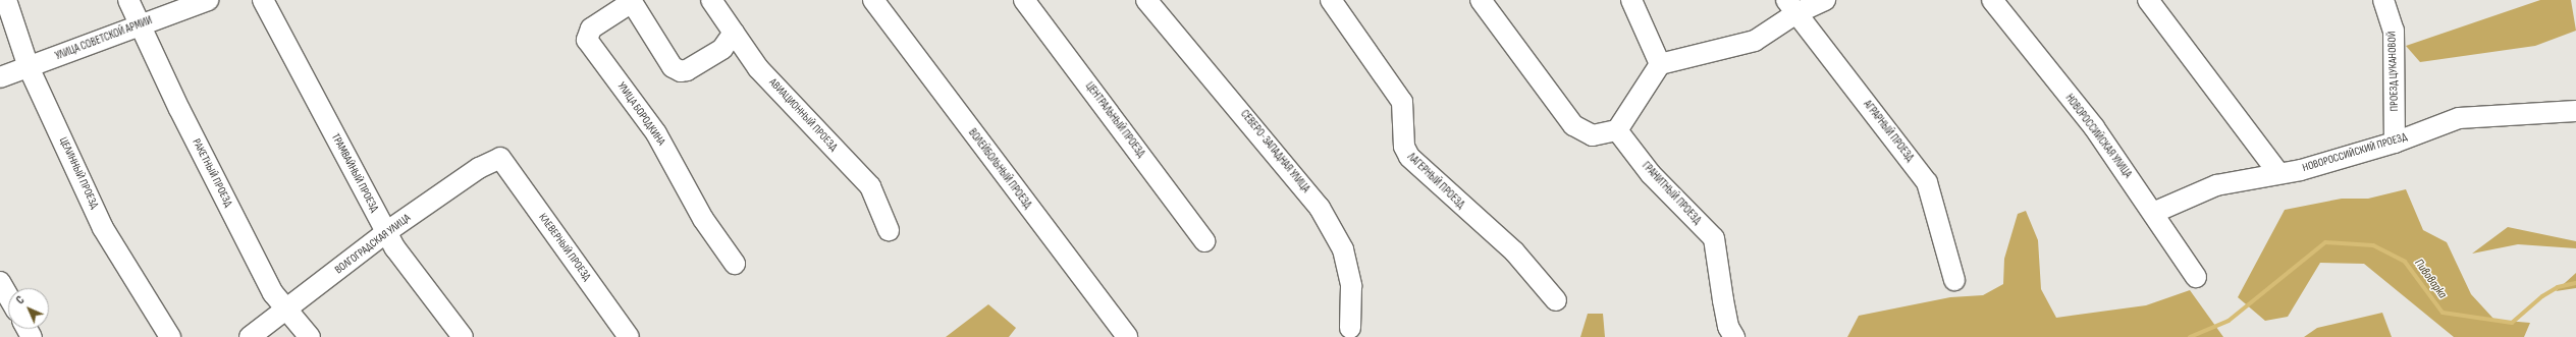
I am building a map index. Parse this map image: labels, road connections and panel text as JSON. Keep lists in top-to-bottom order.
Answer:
{
  "streets": {
    "street": [
      "УЛИЦА СОВЕТСКОЙ АРМИИ",
      "ПРОЕЗД ЦУКАНОВОЙ",
      "УЛИЦА БОРОДКИНА",
      "АВИАЦИОННЫЙ ПРОЕЗД",
      "ЦЕНТРАЛЬНЫЙ ПРОЕЗД",
      "АГРАРНЫЙ ПРОЕЗД",
      "НОВОРОССИЙСКАЯ УЛИЦА",
      "СЕВЕРО-ЗАПАДНАЯ УЛИЦА",
      "НОВОРОССИЙСКИЙ ПРОЕЗД",
      "ВОЛЕЙБОЛЬНЫЙ ПРОЕЗД",
      "ЦЕЛИННЫЙ ПРОЕЗД",
      "РАКЕТНЫЙ ПРОЕЗД",
      "ТРАМВАЙНЫЙ ПРОЕЗД",
      "ЛАГЕРНЫЙ ПРОЕЗД",
      "ГРАНИТНЫЙ ПРОЕЗД",
      "ВОЛГОГРАДСКАЯ УЛИЦА",
      "КЛЕВЕРНЫЙ ПРОЕЗД"
    ]
  },
  "crossings": [
    ["УЛИЦА СОВЕТСКОЙ АРМИИ", "ЦЕЛИННЫЙ ПРОЕЗД"],
    ["УЛИЦА СОВЕТСКОЙ АРМИИ", "РАКЕТНЫЙ ПРОЕЗД"],
    ["ПРОЕЗД ЦУКАНОВОЙ", "НОВОРОССИЙСКИЙ ПРОЕЗД"],
    ["УЛИЦА БОРОДКИНА", "АВИАЦИОННЫЙ ПРОЕЗД"],
    ["НОВОРОССИЙСКАЯ УЛИЦА", "НОВОРОССИЙСКИЙ ПРОЕЗД"],
    ["РАКЕТНЫЙ ПРОЕЗД", "ВОЛГОГРАДСКАЯ УЛИЦА"],
    ["ТРАМВАЙНЫЙ ПРОЕЗД", "ВОЛГОГРАДСКАЯ УЛИЦА"],
    ["ВОЛГОГРАДСКАЯ УЛИЦА", "КЛЕВЕРНЫЙ ПРОЕЗД"]
  ],
  "water": ["Пивоварка"],
  "north": "top left"
}
